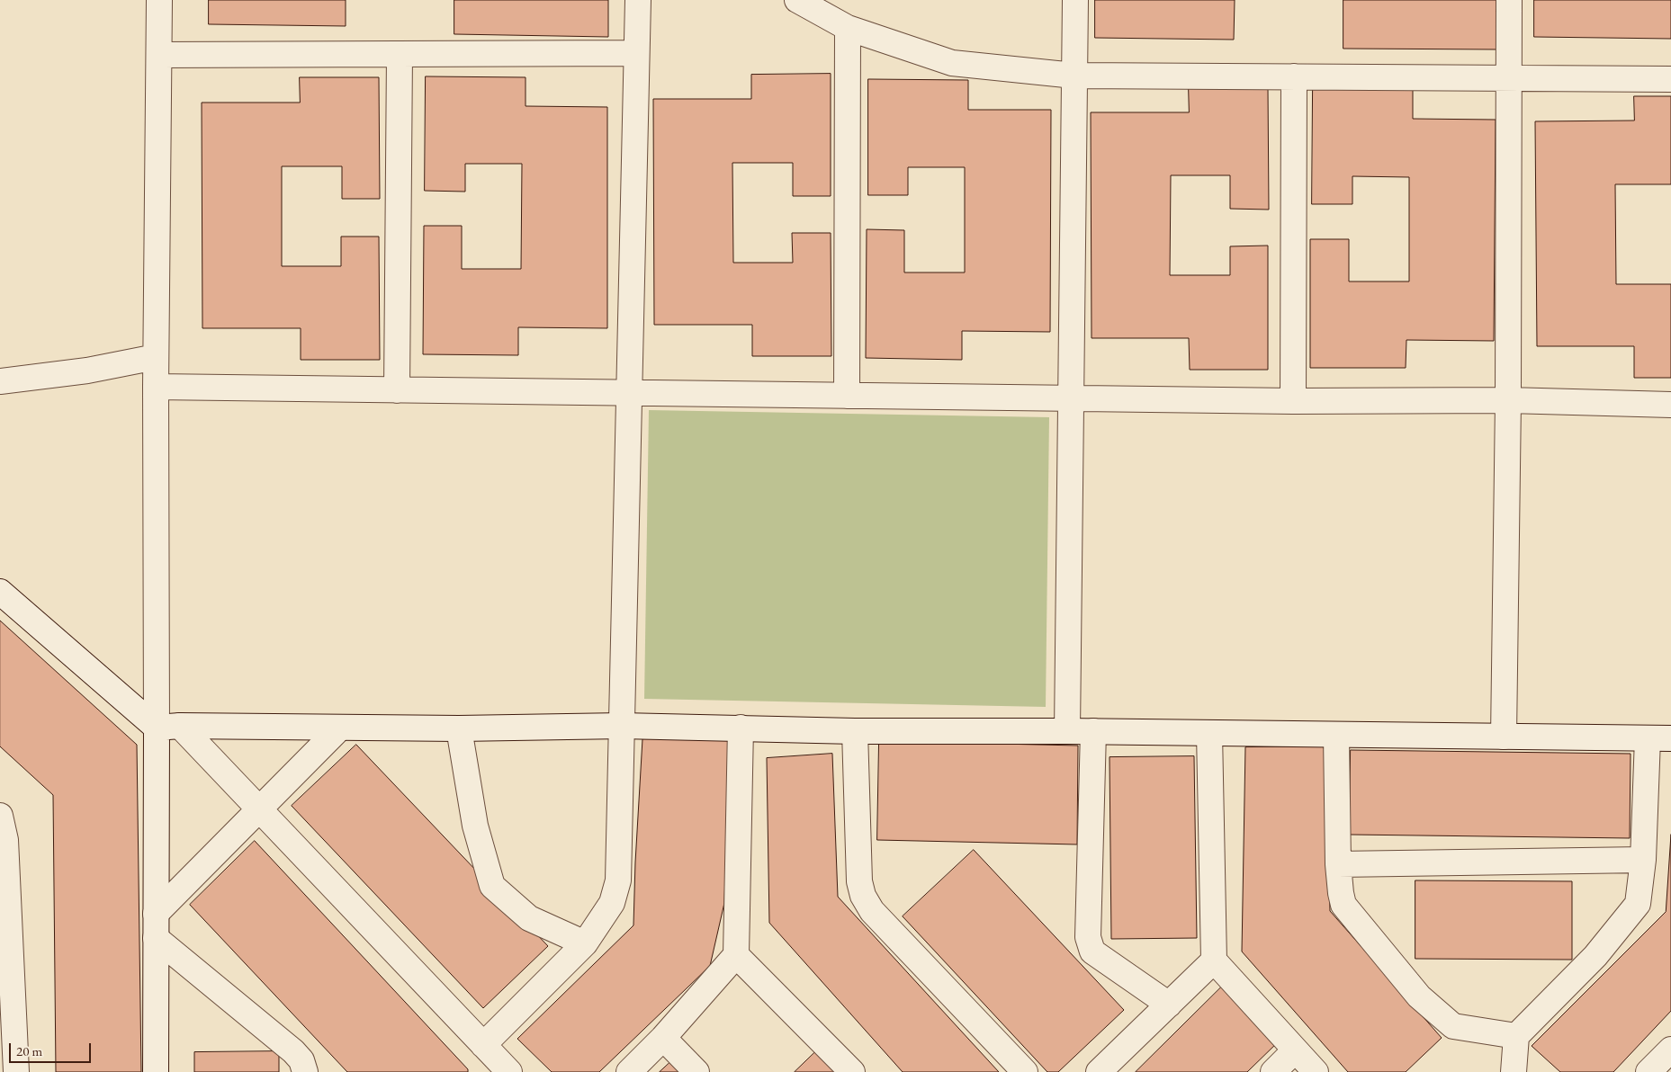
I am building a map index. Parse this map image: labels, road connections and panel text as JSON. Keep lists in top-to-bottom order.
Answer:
{
  "scale_bar": "20 m"
}
